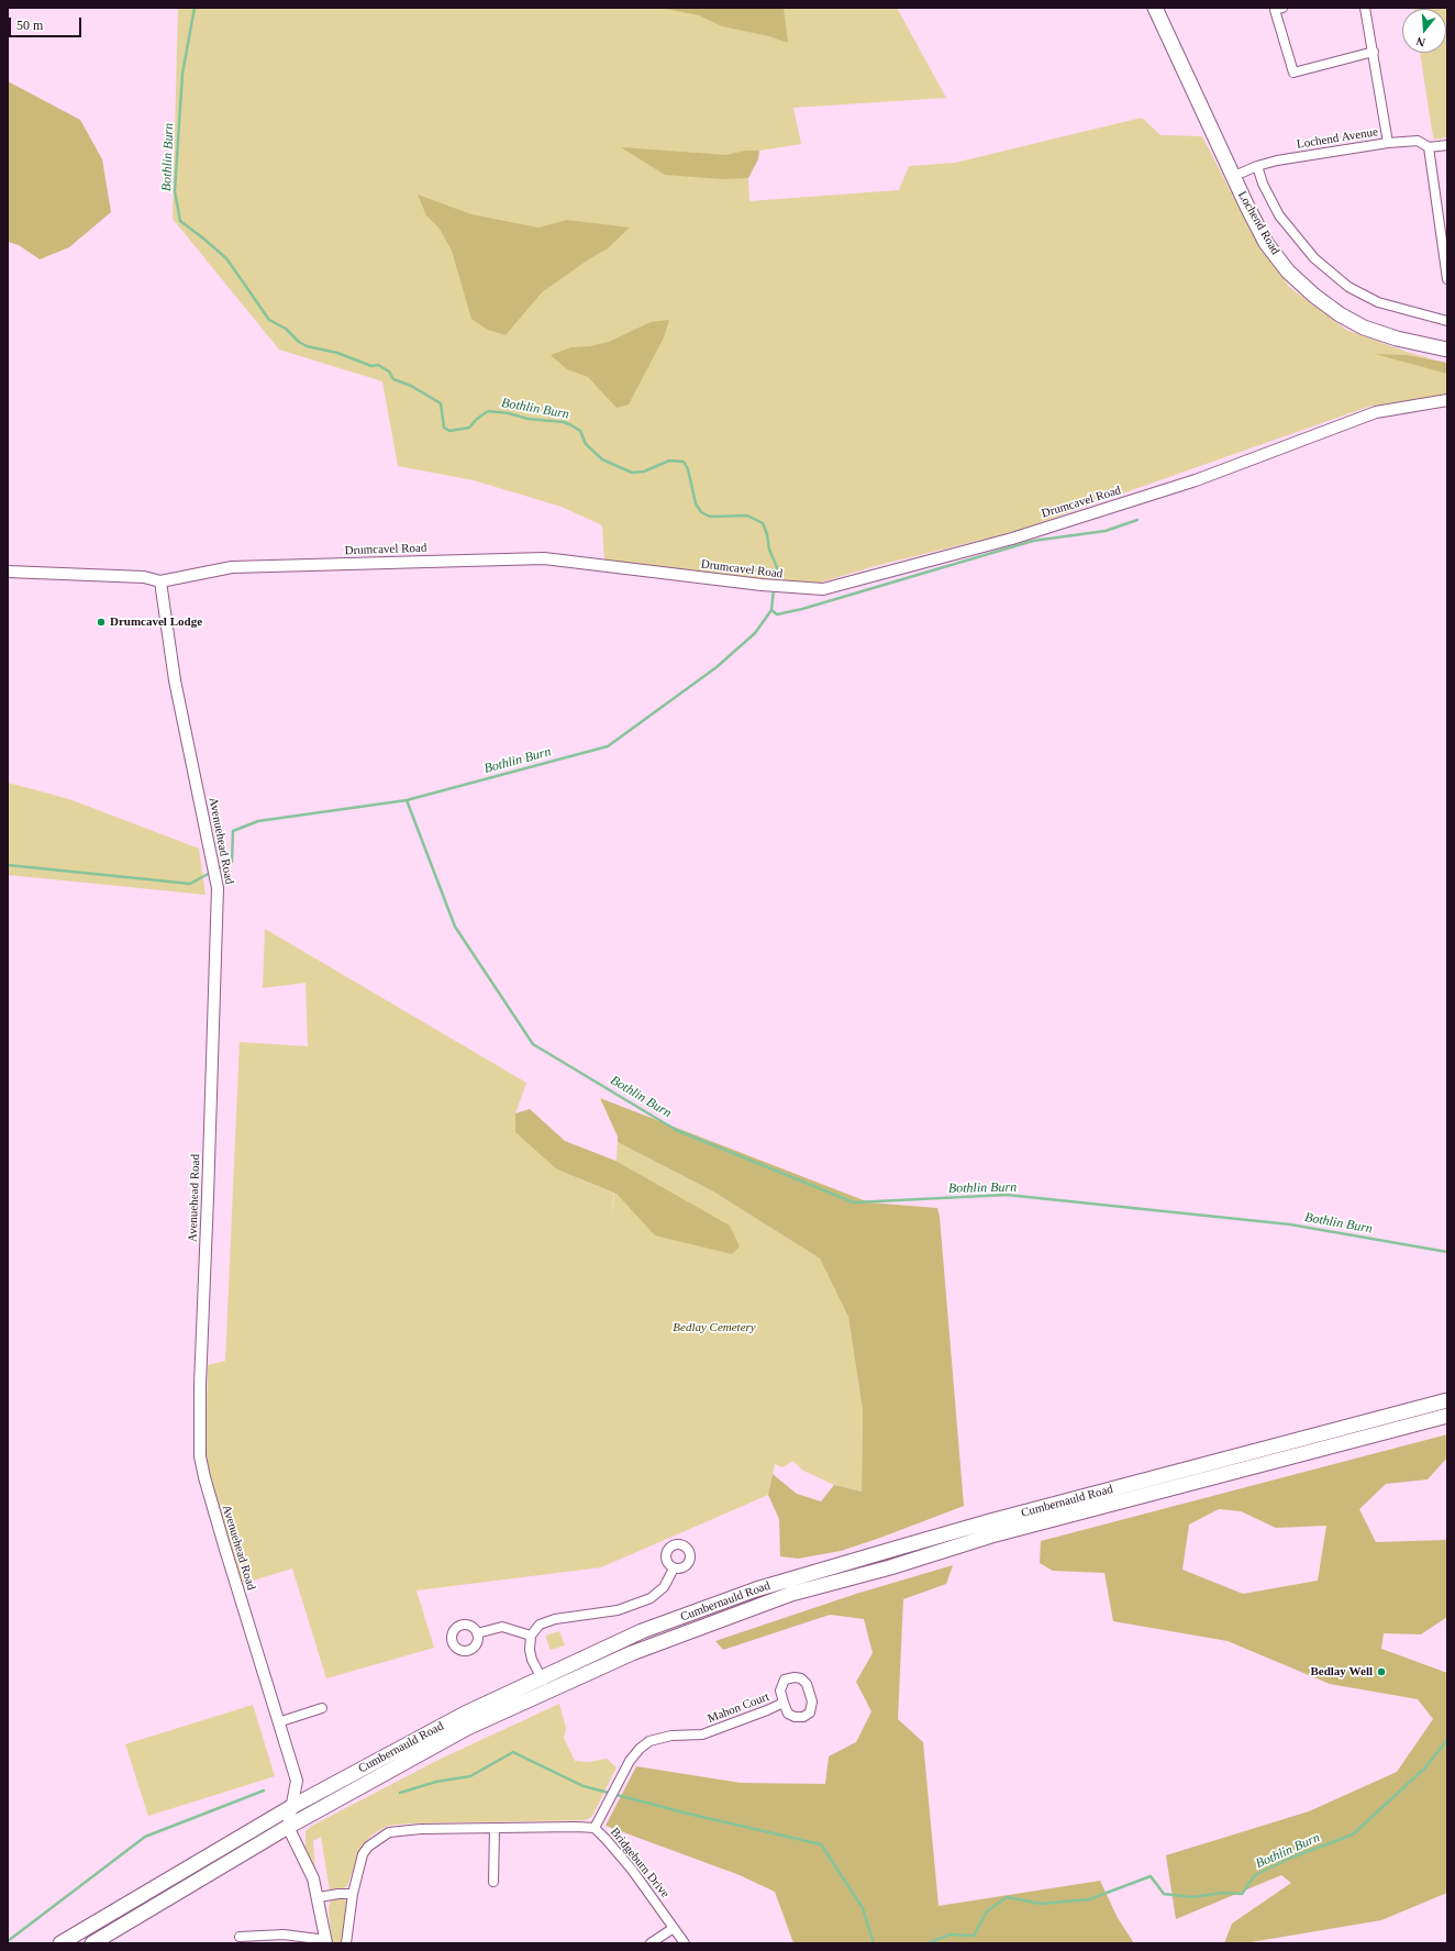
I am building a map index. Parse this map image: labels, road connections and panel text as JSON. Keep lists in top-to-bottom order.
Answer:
{
  "streets": {
    "main road": ["Lochend Road", "Cumbernauld Road"],
    "street": [
      "Lochend Avenue",
      "Drumcavel Road",
      "Avenuehead Road",
      "Mahon Court",
      "Bridgeburn Drive"
    ]
  },
  "crossings": [
    ["Lochend Avenue", "Lochend Road"],
    ["Drumcavel Road", "Avenuehead Road"],
    ["Avenuehead Road", "Cumbernauld Road"],
    ["Mahon Court", "Bridgeburn Drive"]
  ],
  "water": ["Bothlin Burn"],
  "parks": ["Bedlay Cemetery"],
  "places": ["Drumcavel Lodge", "Bedlay Well"],
  "scale_bar": "50 m",
  "north": "bottom"
}
